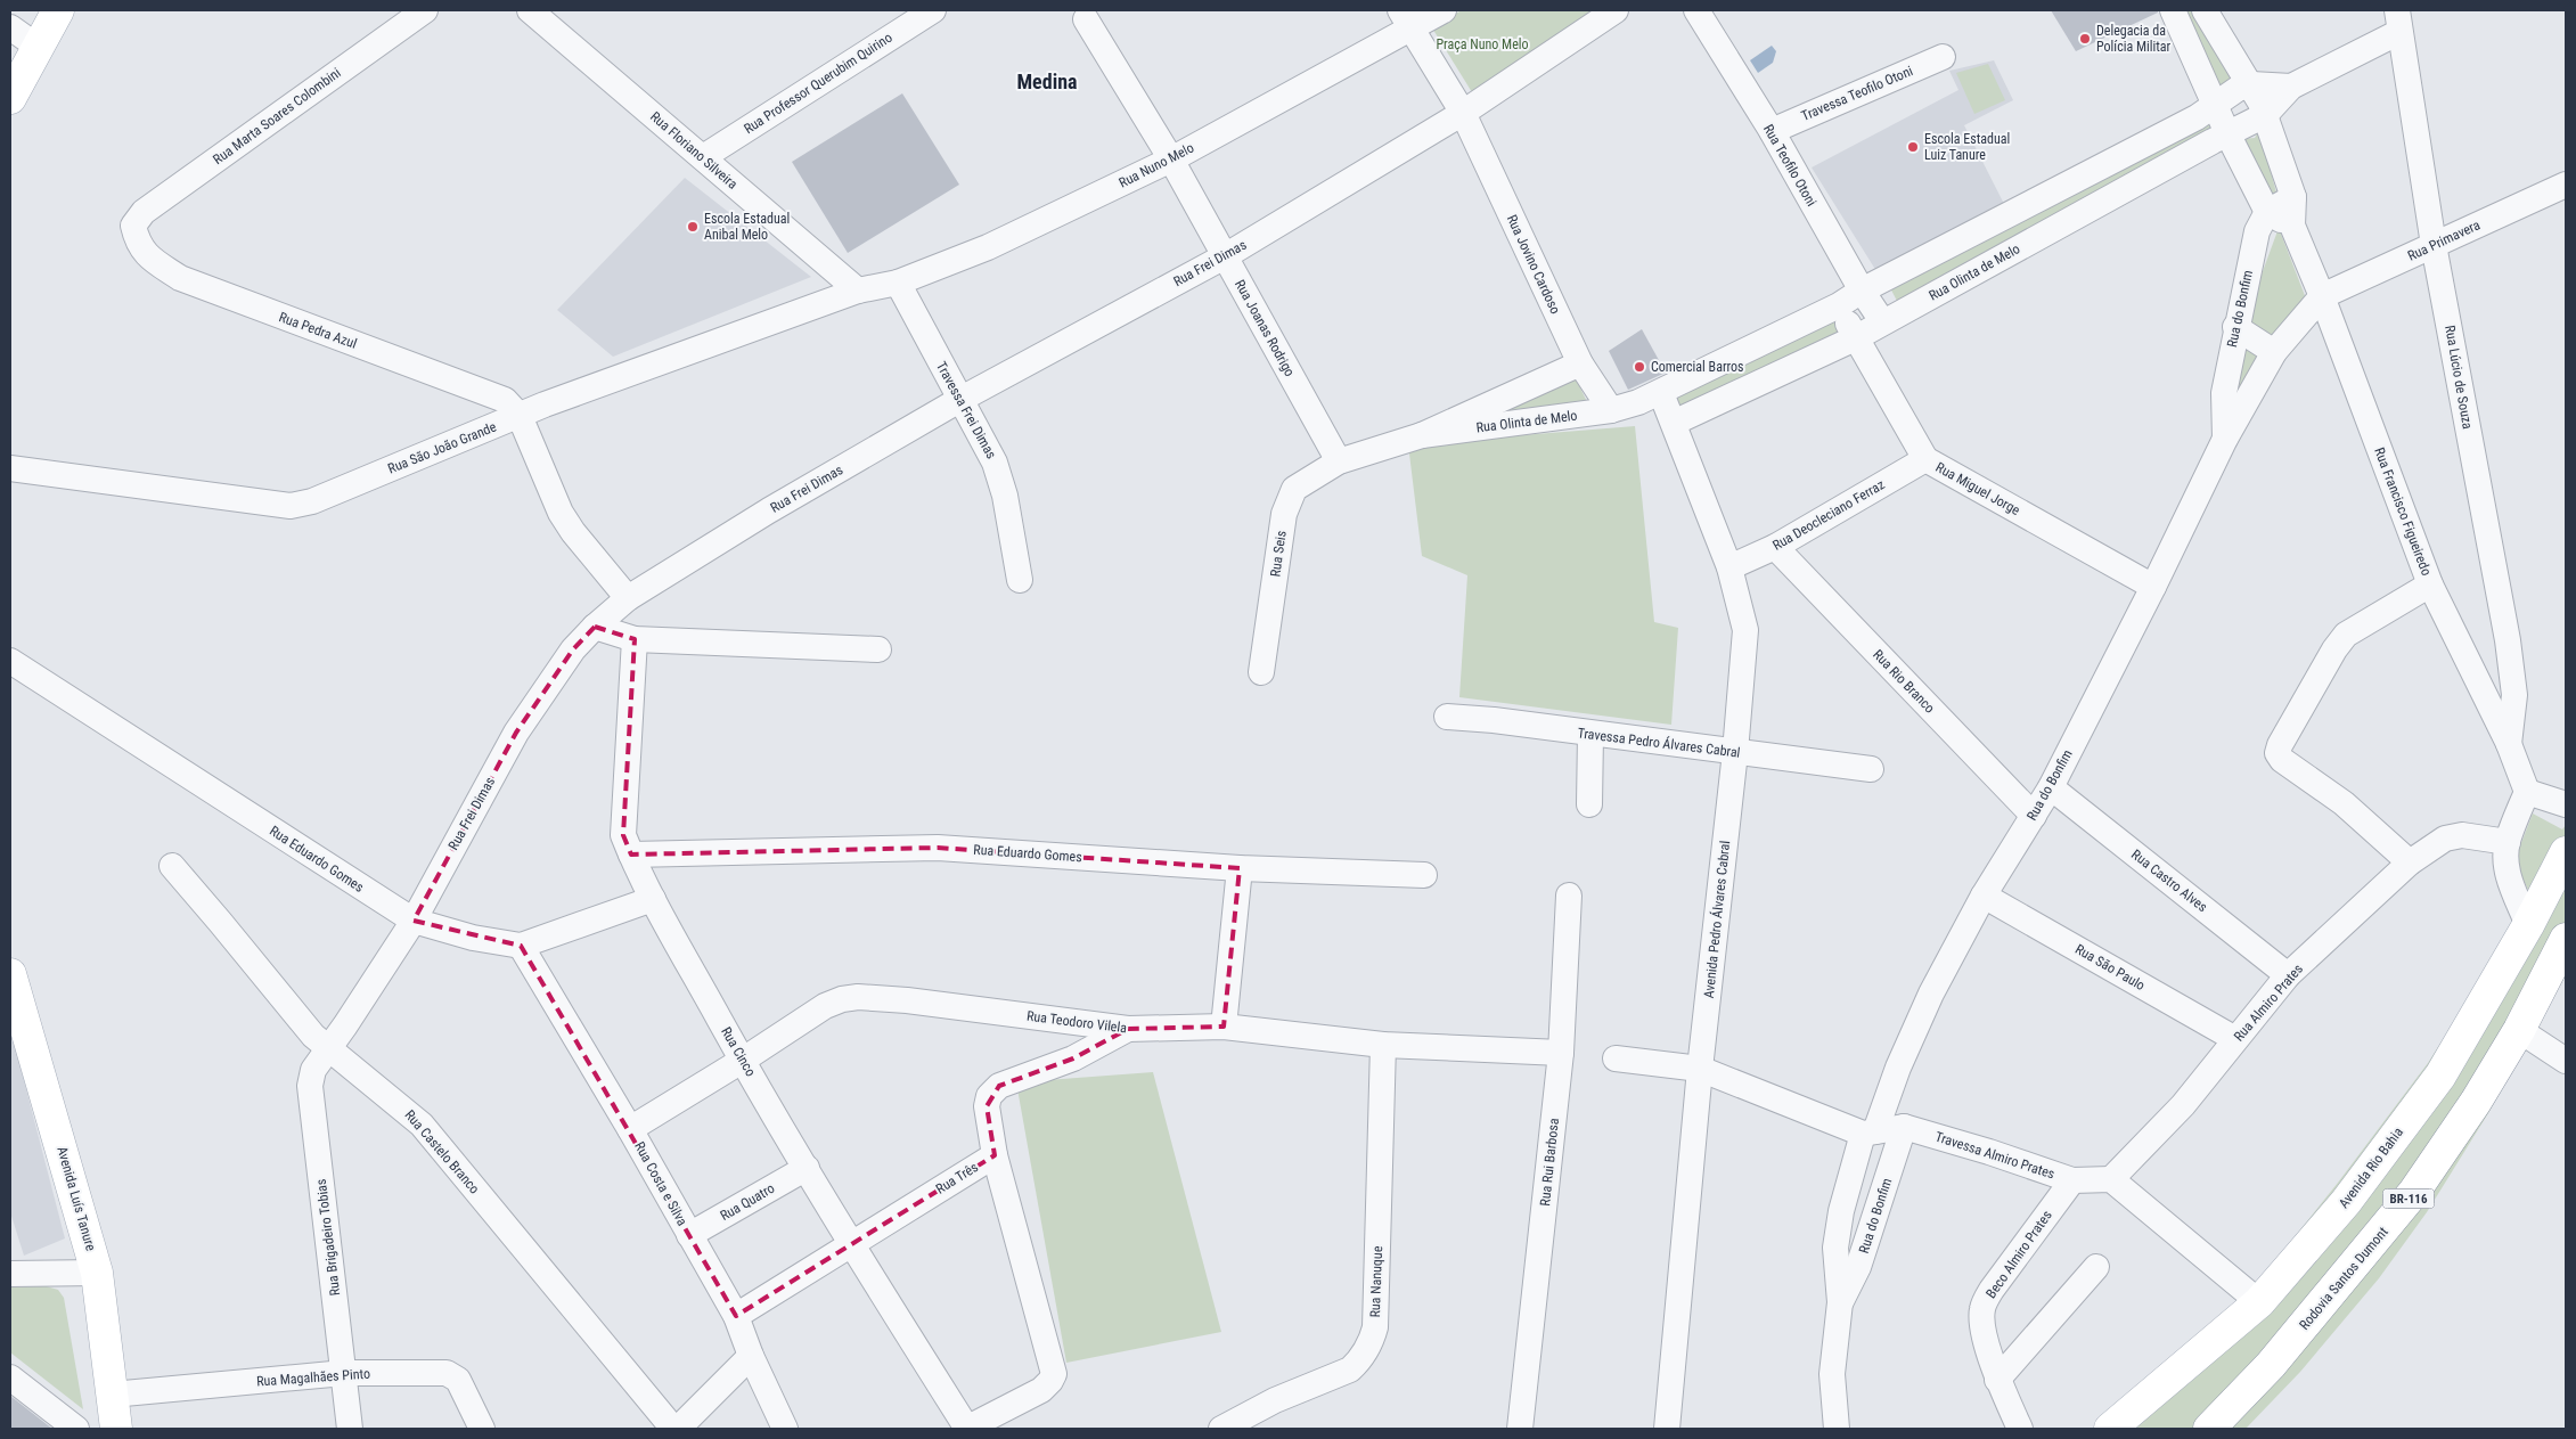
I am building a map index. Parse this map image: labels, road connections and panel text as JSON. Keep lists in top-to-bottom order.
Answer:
{
  "streets": {
    "main road": [
      "Avenida Rio Bahia",
      "Avenida Luís Tanure",
      "BR-116",
      "Rodovia Santos Dumont"
    ],
    "street": [
      "Rua Professor Querubim Quirino",
      "Travessa Teofilo Otoni",
      "Rua Marta Soares Colombini",
      "Rua Floriano Silveira",
      "Rua Nuno Melo",
      "Rua Teofilo Otoni",
      "Rua Primavera",
      "Rua Frei Dimas",
      "Rua Jovino Cardoso",
      "Rua Olinta de Melo",
      "Rua do Bonfim",
      "Rua Joanas Rodrigo",
      "Rua Pedra Azul",
      "Rua Lúcio de Souza",
      "Travessa Frei Dimas",
      "Rua São João Grande",
      "Rua Miguel Jorge",
      "Rua Francisco Figueiredo",
      "Rua Deocleciano Ferraz",
      "Rua Seis",
      "Rua Rio Branco",
      "Travessa Pedro Álvares Cabral",
      "Rua Eduardo Gomes",
      "Rua Castro Alves",
      "Avenida Pedro Álvares Cabral",
      "Rua São Paulo",
      "Rua Almiro Prates",
      "Rua Teodoro Vilela",
      "Rua Cinco",
      "Rua Castelo Branco",
      "Travessa Almiro Prates",
      "Rua Rui Barbosa",
      "Rua Três",
      "Rua Costa e Silva",
      "Rua Quatro",
      "Rua Brigadeiro Tobias",
      "Beco Almiro Prates",
      "Rua Nanuque",
      "Rua Magalhães Pinto"
    ]
  },
  "crossings": [
    ["Rua Professor Querubim Quirino", "Rua Floriano Silveira"],
    ["Travessa Teofilo Otoni", "Rua Teofilo Otoni"],
    ["Rua Marta Soares Colombini", "Rua Pedra Azul"],
    ["Rua Floriano Silveira", "Rua Nuno Melo"],
    ["Rua Floriano Silveira", "Rua São João Grande"],
    ["Rua Nuno Melo", "Rua Jovino Cardoso"],
    ["Rua Nuno Melo", "Rua Joanas Rodrigo"],
    ["Rua Nuno Melo", "Travessa Frei Dimas"],
    ["Rua Nuno Melo", "Rua São João Grande"],
    ["Rua Teofilo Otoni", "Rua Olinta de Melo"],
    ["Rua Primavera", "Rua do Bonfim"],
    ["Rua Primavera", "Rua Lúcio de Souza"],
    ["Rua Primavera", "Rua Francisco Figueiredo"],
    ["Rua Frei Dimas", "Rua Jovino Cardoso"],
    ["Rua Frei Dimas", "Rua Joanas Rodrigo"],
    ["Rua Frei Dimas", "Travessa Frei Dimas"],
    ["Rua Frei Dimas", "Rua Eduardo Gomes"],
    ["Rua Frei Dimas", "Rua Castelo Branco"],
    ["Rua Frei Dimas", "Rua Brigadeiro Tobias"],
    ["Rua Jovino Cardoso", "Rua Olinta de Melo"],
    ["Rua Olinta de Melo", "Rua Joanas Rodrigo"],
    ["Rua Olinta de Melo", "Rua Lúcio de Souza"],
    ["Rua Olinta de Melo", "Rua Miguel Jorge"],
    ["Rua Olinta de Melo", "Rua Francisco Figueiredo"],
    ["Rua Olinta de Melo", "Rua Seis"],
    ["Rua Olinta de Melo", "Avenida Pedro Álvares Cabral"],
    ["Rua do Bonfim", "Rua Miguel Jorge"],
    ["Rua do Bonfim", "Rua Francisco Figueiredo"],
    ["Rua do Bonfim", "Rua Rio Branco"],
    ["Rua do Bonfim", "Rua Castro Alves"],
    ["Rua do Bonfim", "Rua São Paulo"],
    ["Rua do Bonfim", "Travessa Almiro Prates"],
    ["Rua Joanas Rodrigo", "Rua Seis"],
    ["Rua Pedra Azul", "Rua São João Grande"],
    ["Rua Lúcio de Souza", "Rua Francisco Figueiredo"],
    ["Rua Miguel Jorge", "Rua Deocleciano Ferraz"],
    ["Rua Deocleciano Ferraz", "Rua Rio Branco"],
    ["Rua Deocleciano Ferraz", "Avenida Pedro Álvares Cabral"],
    ["Travessa Pedro Álvares Cabral", "Avenida Pedro Álvares Cabral"],
    ["Rua Eduardo Gomes", "Rua Cinco"],
    ["Rua Eduardo Gomes", "Rua Costa e Silva"],
    ["Rua Castro Alves", "Rua Almiro Prates"],
    ["Avenida Pedro Álvares Cabral", "Travessa Almiro Prates"],
    ["Rua São Paulo", "Rua Almiro Prates"],
    ["Rua Almiro Prates", "Travessa Almiro Prates"],
    ["Rua Teodoro Vilela", "Rua Cinco"],
    ["Rua Teodoro Vilela", "Rua Rui Barbosa"],
    ["Rua Teodoro Vilela", "Rua Três"],
    ["Rua Teodoro Vilela", "Rua Costa e Silva"],
    ["Rua Teodoro Vilela", "Rua Nanuque"],
    ["Rua Cinco", "Rua Três"],
    ["Rua Cinco", "Rua Quatro"],
    ["Rua Castelo Branco", "Rua Brigadeiro Tobias"],
    ["Travessa Almiro Prates", "Beco Almiro Prates"],
    ["Rua Três", "Rua Costa e Silva"],
    ["Rua Costa e Silva", "Rua Quatro"],
    ["Avenida Luís Tanure", "Rua Magalhães Pinto"],
    ["Rua Brigadeiro Tobias", "Rua Magalhães Pinto"]
  ],
  "districts": ["Medina"],
  "parks": ["Praça Nuno Melo"],
  "places": [
    "Delegacia da Polícia Militar",
    "Escola Estadual Luiz Tanure",
    "Escola Estadual Anibal Melo",
    "Comercial Barros"
  ]
}
